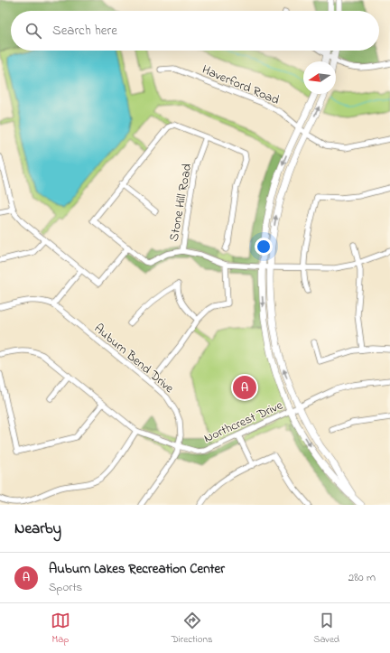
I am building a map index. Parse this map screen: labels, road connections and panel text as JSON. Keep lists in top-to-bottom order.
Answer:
{
  "streets": {
    "street": [
      "Haverford Road",
      "Stone Hill Road",
      "Auburn Bend Drive",
      "Northcrest Drive"
    ]
  },
  "crossings": [
    ["Auburn Bend Drive", "Northcrest Drive"]
  ],
  "north": "left",
  "page": {
    "search": "Search here",
    "pins": "A",
    "heading": "Nearby",
    "list": [
      {
        "mark": "A",
        "name": "Auburn Lakes Recreation Center",
        "note": "Sports",
        "value": "280 m"
      }
    ],
    "nav": ["Map", "Directions", "Saved"]
  }
}
